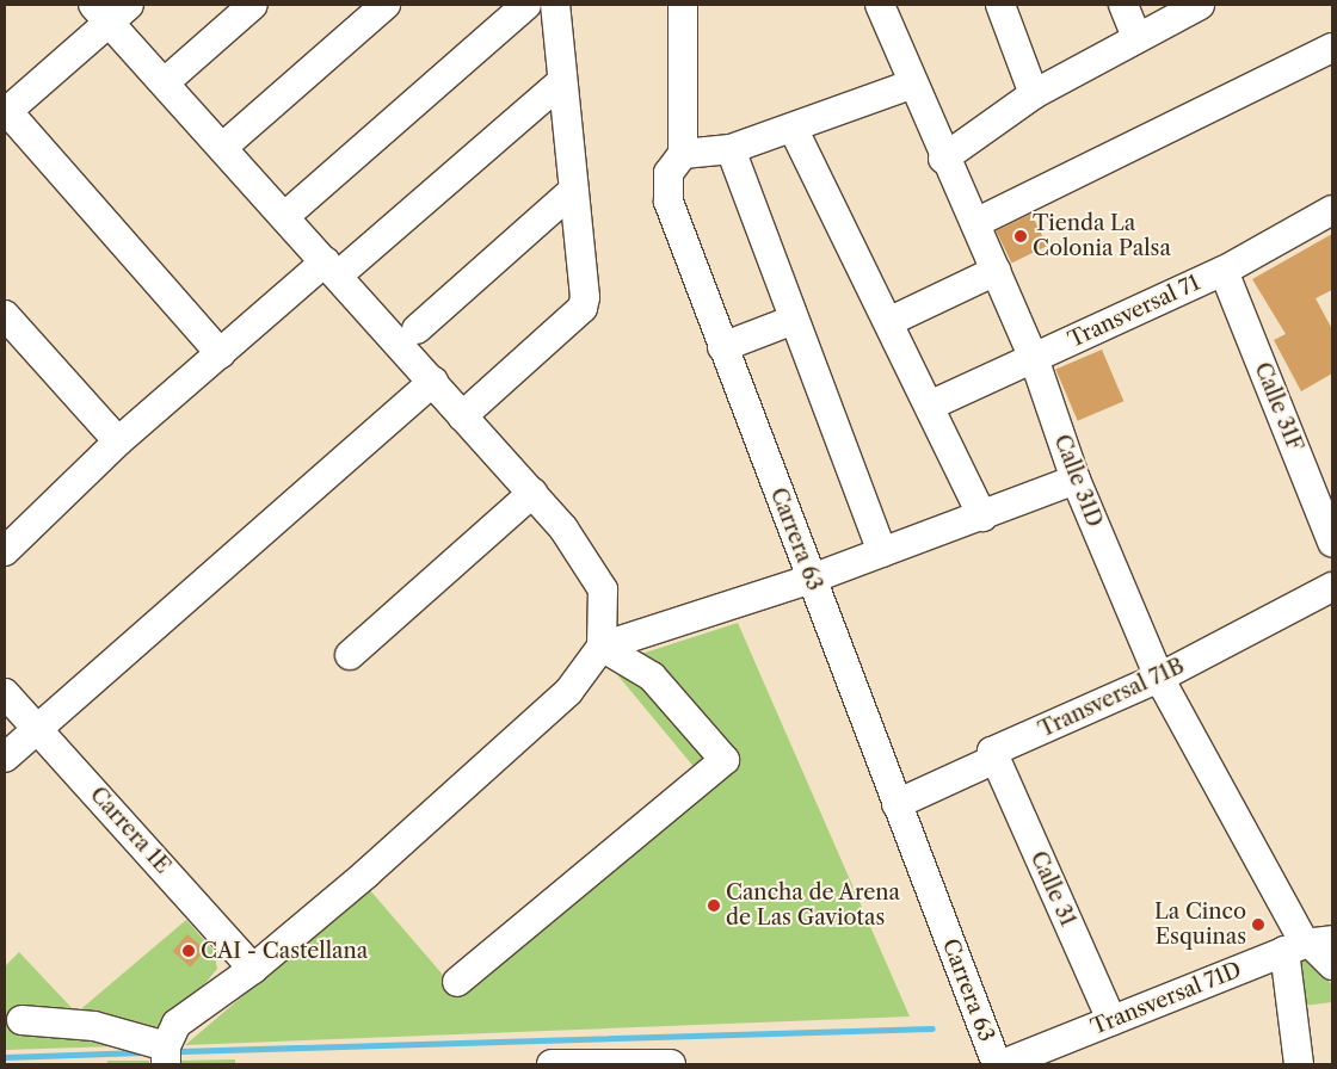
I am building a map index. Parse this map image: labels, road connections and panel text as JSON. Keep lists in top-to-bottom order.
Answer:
{
  "streets": {
    "street": [
      "Transversal 71",
      "Calle 31F",
      "Calle 31D",
      "Carrera 63",
      "Transversal 71B",
      "Carrera 1E",
      "Calle 31",
      "Transversal 71D"
    ]
  },
  "crossings": [
    ["Transversal 71", "Calle 31F"],
    ["Transversal 71", "Calle 31D"],
    ["Calle 31D", "Transversal 71B"],
    ["Calle 31D", "Transversal 71D"],
    ["Carrera 63", "Transversal 71B"],
    ["Transversal 71B", "Calle 31"],
    ["Calle 31", "Transversal 71D"]
  ],
  "places": [
    "Tienda La Colonia Palsa",
    "Cancha de Arena de Las Gaviotas",
    "La Cinco Esquinas",
    "CAI - Castellana"
  ]
}
